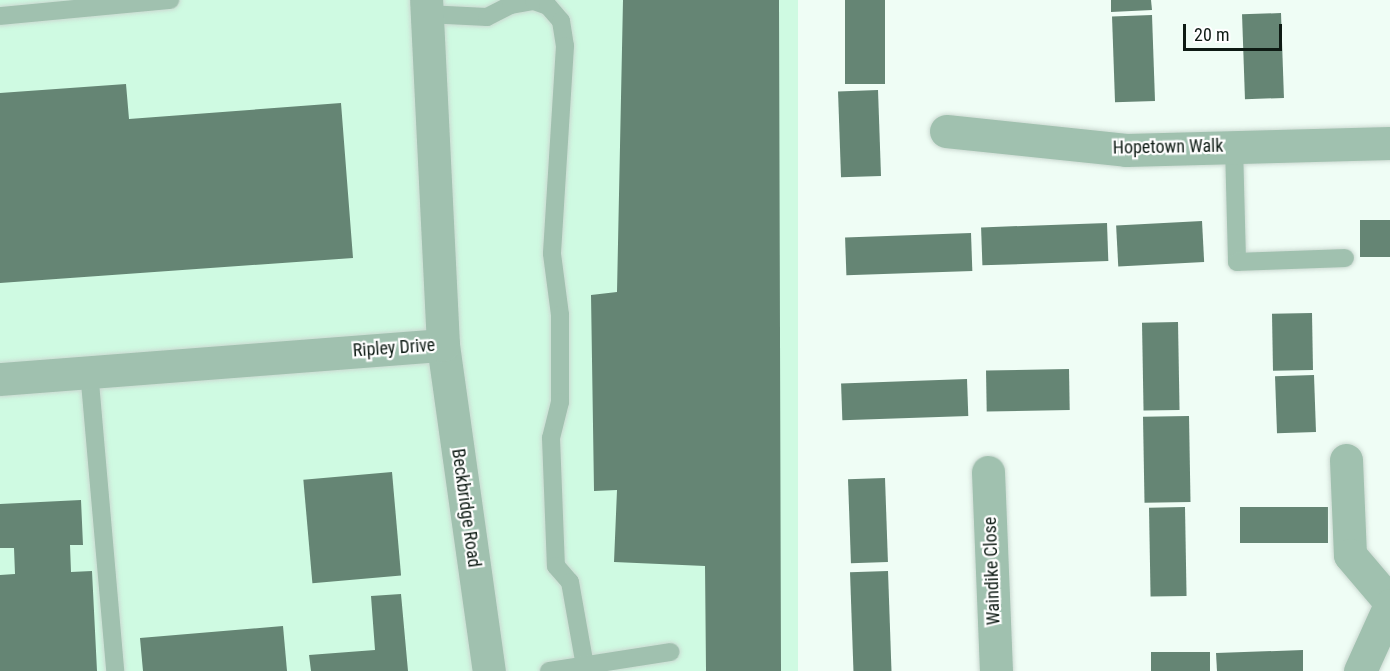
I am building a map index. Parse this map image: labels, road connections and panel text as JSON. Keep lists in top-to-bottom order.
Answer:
{
  "streets": {
    "street": [
      "Hopetown Walk",
      "Ripley Drive",
      "Beckbridge Road",
      "Waindike Close"
    ]
  },
  "crossings": [
    ["Ripley Drive", "Beckbridge Road"]
  ],
  "scale_bar": "20 m"
}
